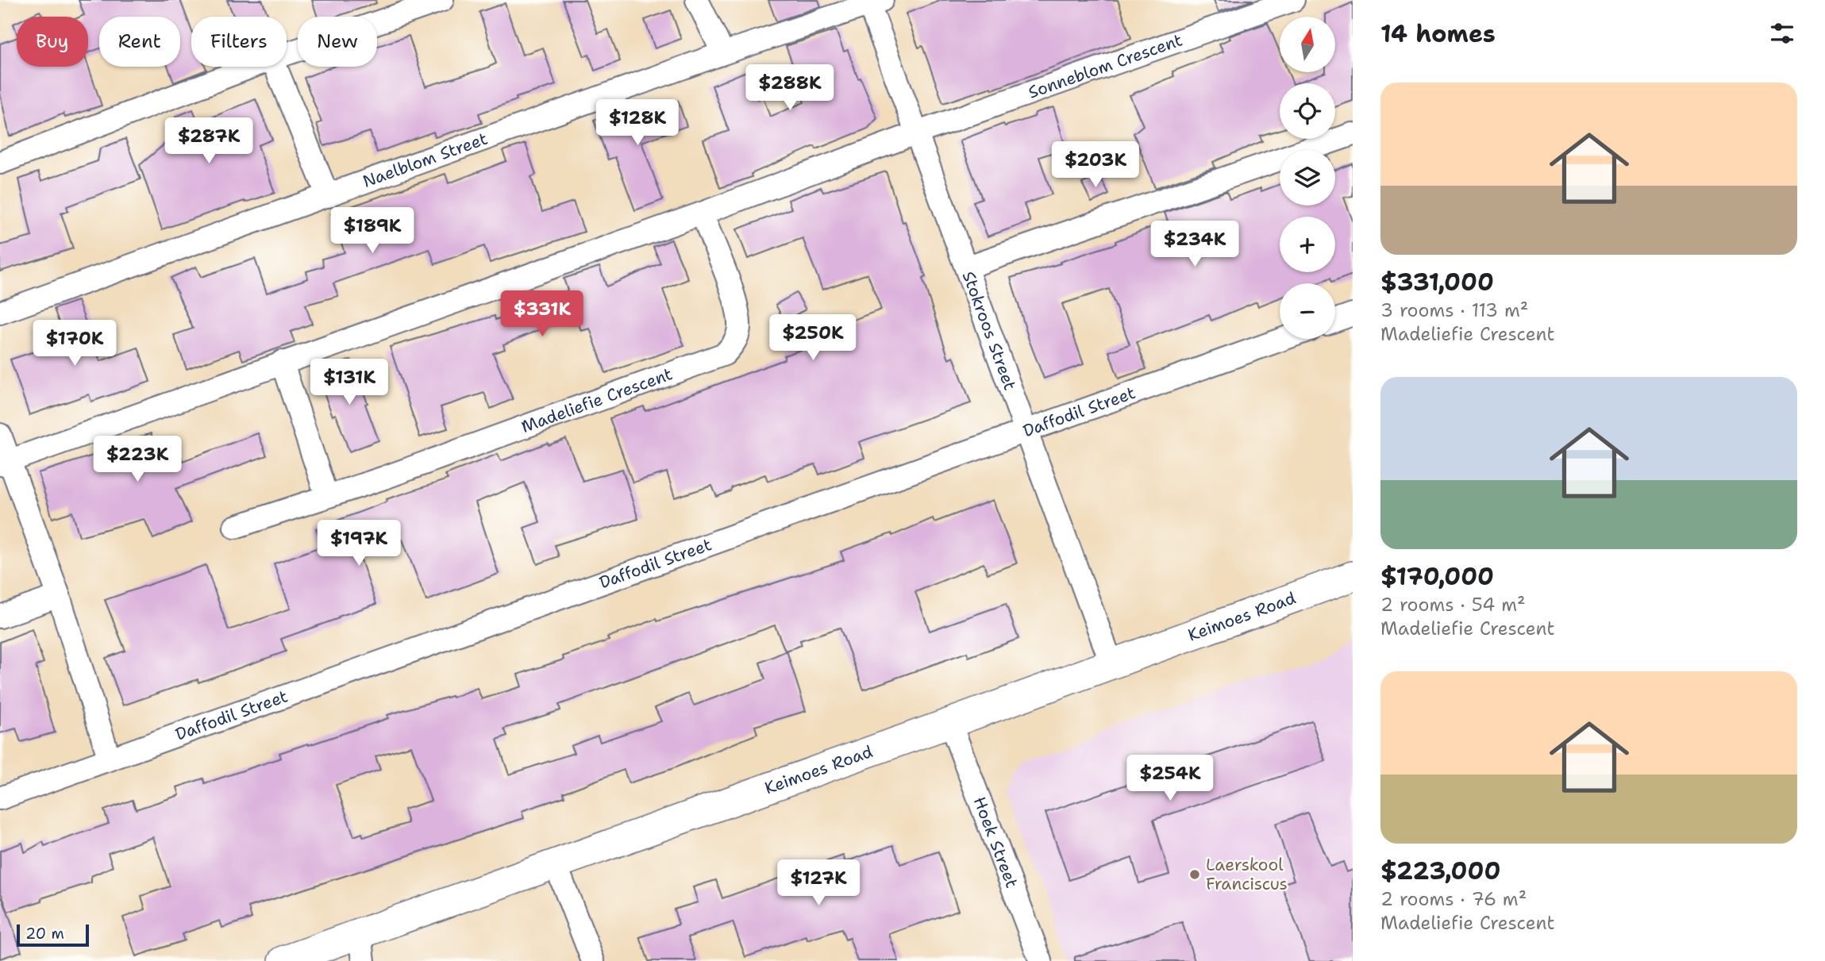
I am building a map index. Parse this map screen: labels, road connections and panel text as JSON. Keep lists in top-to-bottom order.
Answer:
{
  "streets": {
    "street": [
      "Sonneblom Crescent",
      "Naelblom Street",
      "Stokroos Street",
      "Madeliefie Crescent",
      "Daffodil Street",
      "Keimoes Road",
      "Hoek Street"
    ]
  },
  "crossings": [
    ["Sonneblom Crescent", "Stokroos Street"],
    ["Naelblom Street", "Stokroos Street"],
    ["Stokroos Street", "Daffodil Street"],
    ["Stokroos Street", "Keimoes Road"],
    ["Keimoes Road", "Hoek Street"]
  ],
  "places": ["Laerskool Franciscus"],
  "scale_bar": "20 m",
  "north": "top",
  "page": {
    "heading": "14 homes",
    "map_buttons": ["+", "−"],
    "chip": [
      "Buy",
      "Rent",
      "Filters",
      "New"
    ],
    "price": [
      "$288K",
      "$128K",
      "$287K",
      "$203K",
      "$189K",
      "$234K",
      "$331K",
      "$250K",
      "$170K",
      "$131K",
      "$223K",
      "$197K",
      "$254K",
      "$127K"
    ],
    "list": [
      {
        "name": "$331,000",
        "note": "3 rooms · 113 m² · Madeliefie Crescent"
      },
      {
        "name": "$170,000",
        "note": "2 rooms · 54 m² · Madeliefie Crescent"
      },
      {
        "name": "$223,000",
        "note": "2 rooms · 76 m² · Madeliefie Crescent"
      }
    ],
    "scale": "20 m"
  }
}
